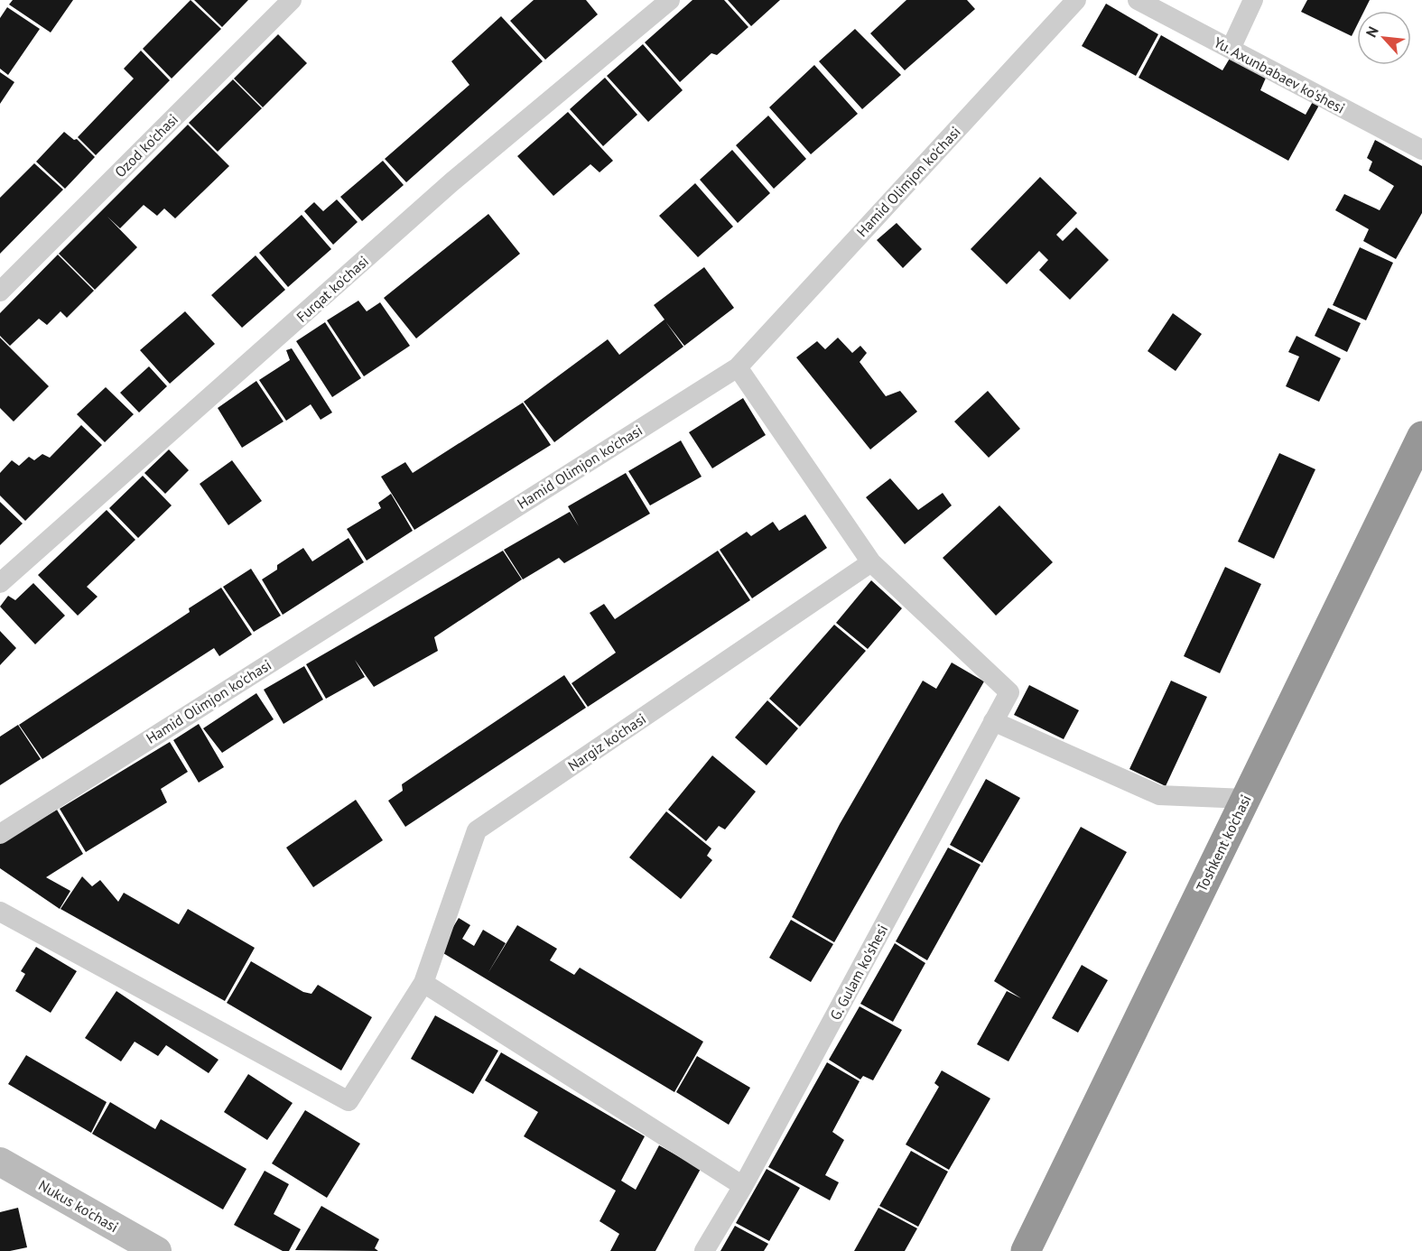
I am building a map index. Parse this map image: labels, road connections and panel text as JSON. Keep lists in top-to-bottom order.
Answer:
{
  "streets": {
    "highway": ["Toshkent ko'chasi"],
    "main road": ["Nukus ko'chasi"],
    "street": [
      "Yu. Axunbabaev ko'shesi",
      "Ozod ko'chasi",
      "Hamid Olimjon ko'chasi",
      "Furqat ko'chasi",
      "Nargiz ko'chasi",
      "G. Gulam ko'shesi"
    ]
  },
  "crossings": [
    ["Nargiz ko'chasi", "G. Gulam ko'shesi"]
  ],
  "north": "top left"
}
